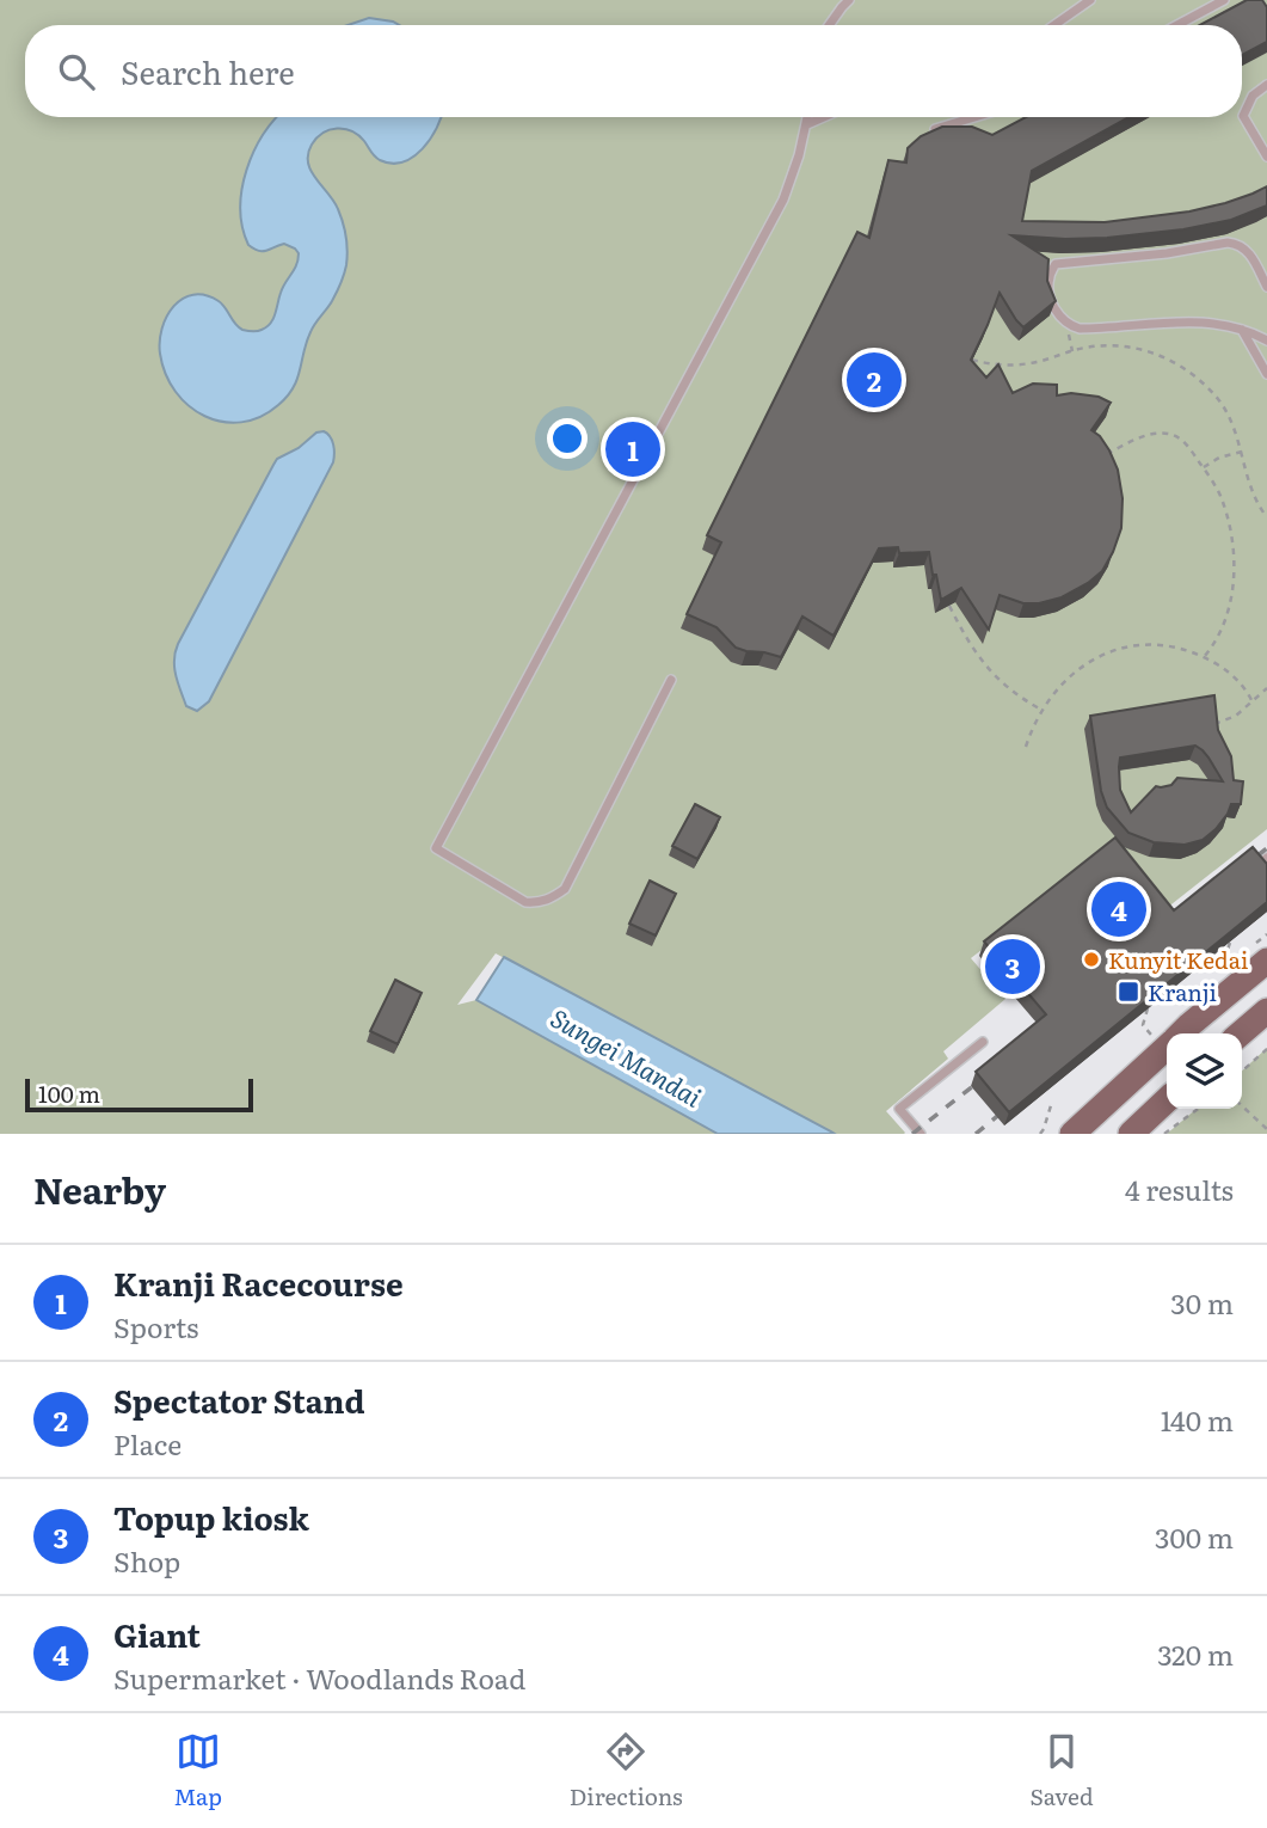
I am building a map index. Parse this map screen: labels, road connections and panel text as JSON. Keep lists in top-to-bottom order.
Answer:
{
  "water": ["Sungei Mandai"],
  "places": {
    "other": ["Kunyit Kedai"],
    "transit": ["Kranji"]
  },
  "scale_bar": "100 m",
  "page": {
    "search": "Search here",
    "pins": [
      "2",
      "1",
      "4",
      "3"
    ],
    "scale": "100 m",
    "heading": ["Nearby", "4 results"],
    "list": [
      {
        "mark": "1",
        "name": "Kranji Racecourse",
        "note": "Sports",
        "value": "30 m"
      },
      {
        "mark": "2",
        "name": "Spectator Stand",
        "note": "Place",
        "value": "140 m"
      },
      {
        "mark": "3",
        "name": "Topup kiosk",
        "note": "Shop",
        "value": "300 m"
      },
      {
        "mark": "4",
        "name": "Giant",
        "note": "Supermarket · Woodlands Road",
        "value": "320 m"
      }
    ],
    "nav": ["Map", "Directions", "Saved"]
  }
}
